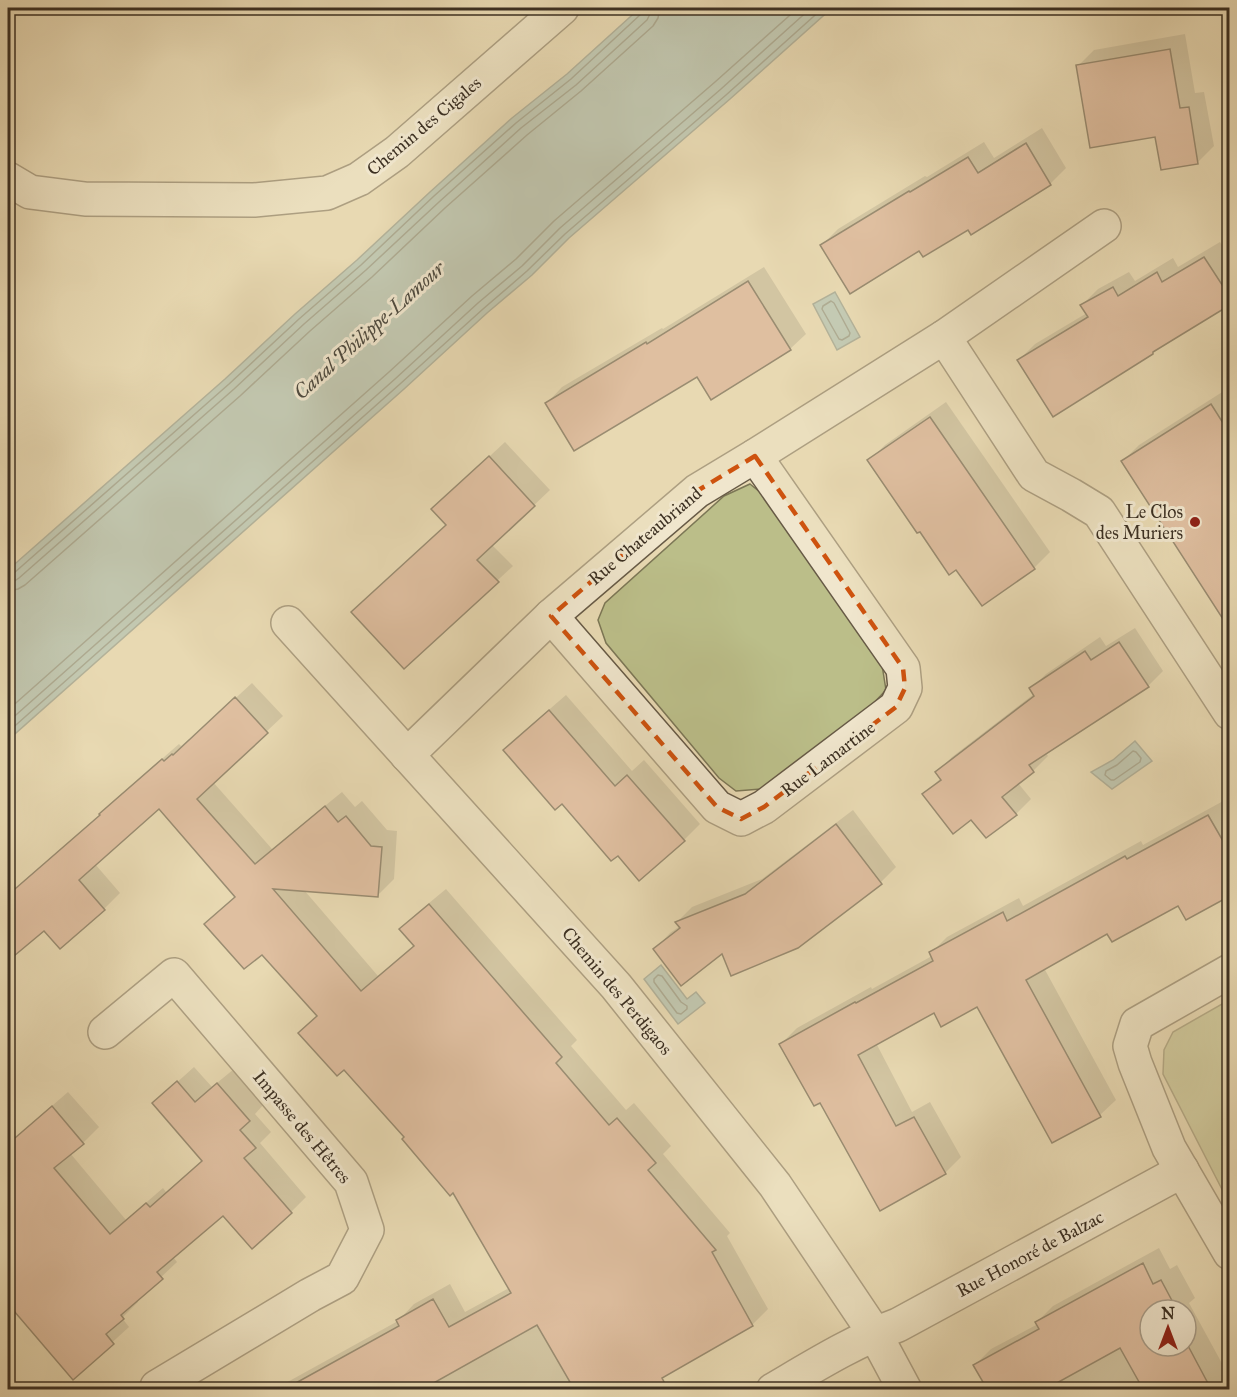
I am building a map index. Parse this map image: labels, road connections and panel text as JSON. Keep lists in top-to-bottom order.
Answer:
{
  "streets": {
    "street": [
      "Chemin des Cigales",
      "Rue Chateaubriand",
      "Rue Lamartine",
      "Chemin des Perdigaos",
      "Impasse des Hêtres",
      "Rue Honoré de Balzac"
    ]
  },
  "crossings": [
    ["Rue Chateaubriand", "Rue Lamartine"],
    ["Rue Chateaubriand", "Chemin des Perdigaos"],
    ["Chemin des Perdigaos", "Rue Honoré de Balzac"]
  ],
  "water": ["Canal Philippe-Lamour"],
  "places": ["Le Clos des Muriers"],
  "north": "top"
}
